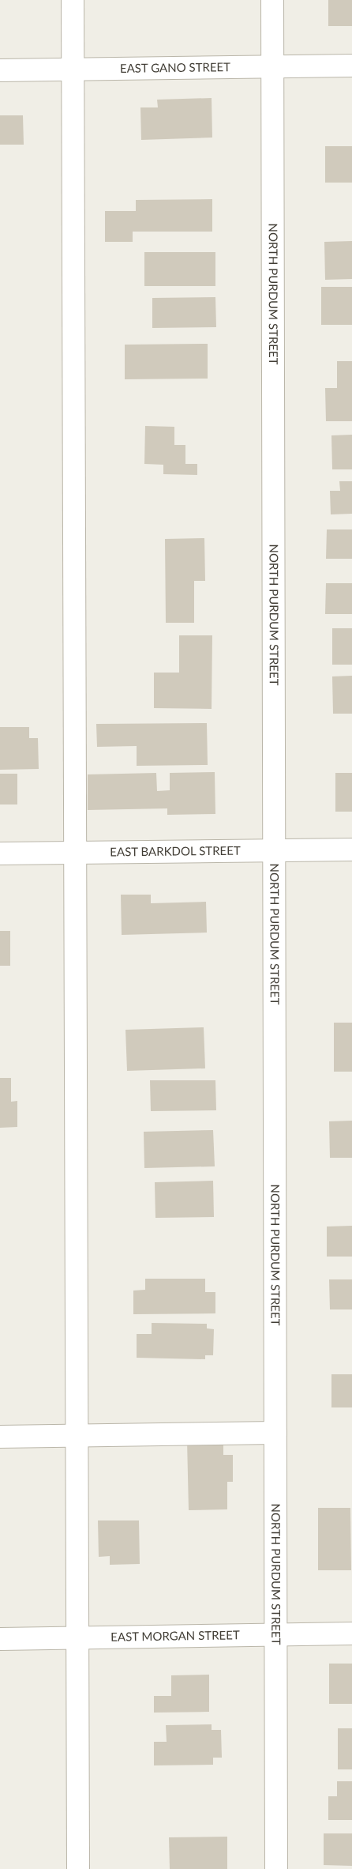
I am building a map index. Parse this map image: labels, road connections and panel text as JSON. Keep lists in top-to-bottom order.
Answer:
{
  "streets": {
    "street": [
      "EAST GANO STREET",
      "NORTH PURDUM STREET",
      "EAST BARKDOL STREET",
      "EAST MORGAN STREET"
    ]
  },
  "crossings": [
    ["EAST GANO STREET", "NORTH PURDUM STREET"],
    ["NORTH PURDUM STREET", "EAST BARKDOL STREET"],
    ["NORTH PURDUM STREET", "EAST MORGAN STREET"]
  ]
}
